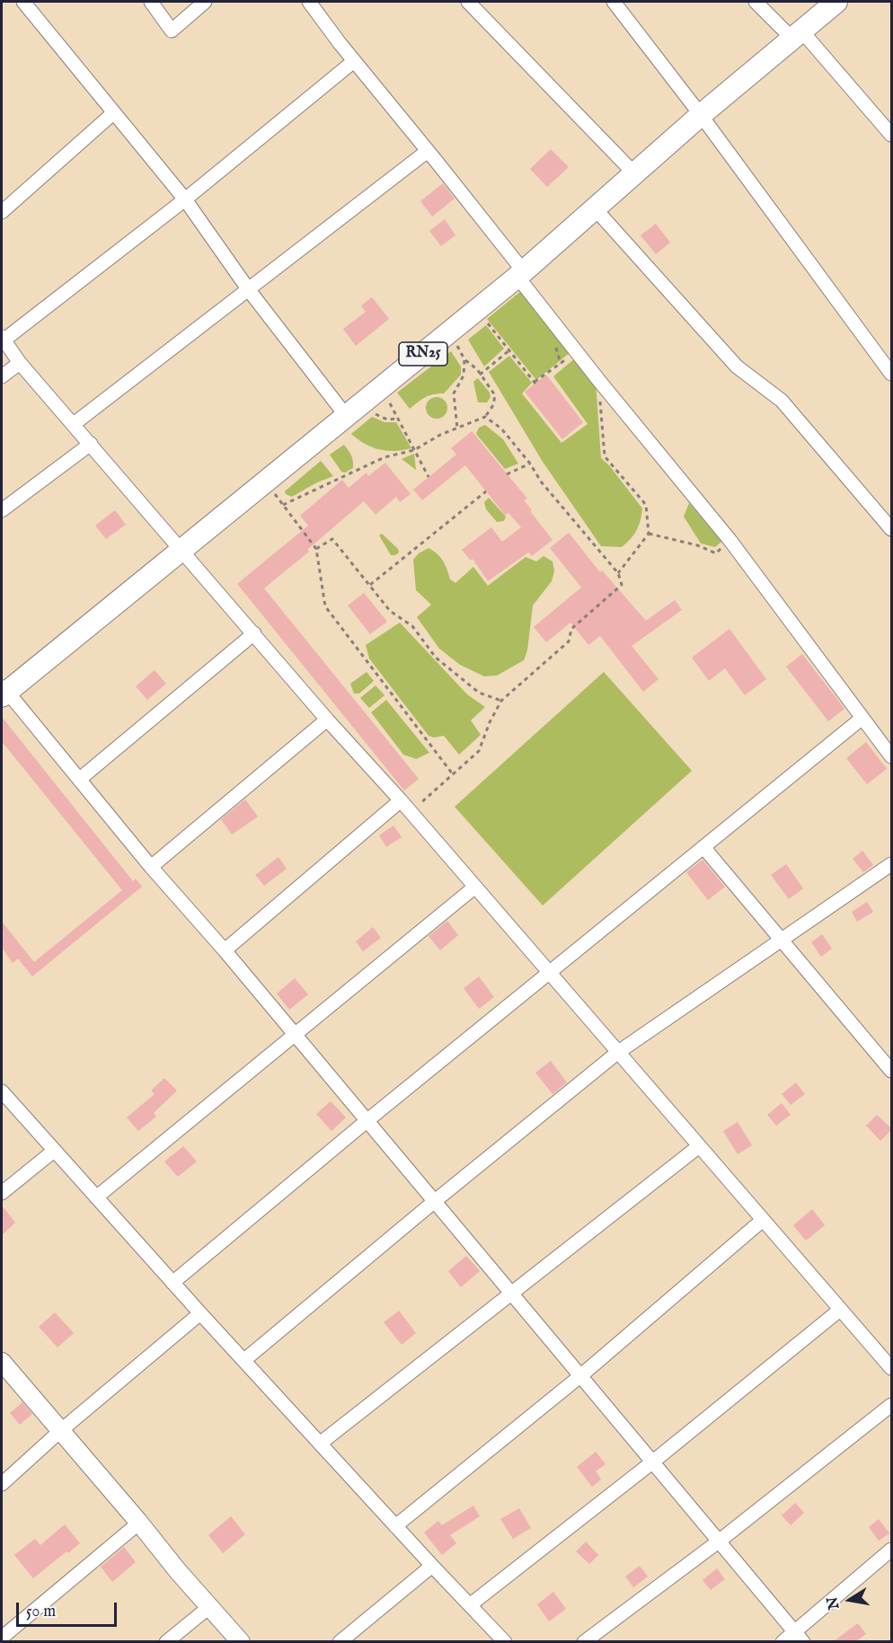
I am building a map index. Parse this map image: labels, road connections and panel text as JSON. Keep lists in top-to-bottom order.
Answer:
{
  "streets": {
    "main road": ["RN25"]
  },
  "scale_bar": "50 m",
  "north": "left"
}
